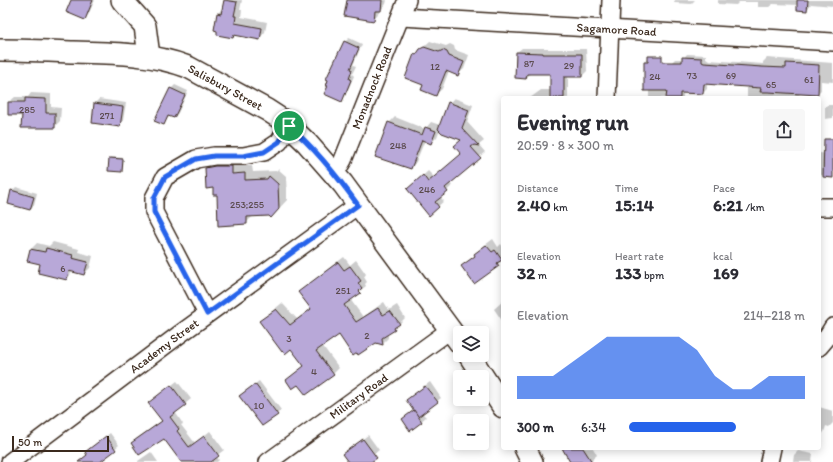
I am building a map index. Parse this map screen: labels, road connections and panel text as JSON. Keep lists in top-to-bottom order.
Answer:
{
  "streets": {
    "main road": ["Salisbury Street"],
    "street": [
      "Sagamore Road",
      "Monadnock Road",
      "Academy Street",
      "Military Road"
    ]
  },
  "crossings": [
    ["Sagamore Road", "Monadnock Road"],
    ["Salisbury Street", "Monadnock Road"],
    ["Salisbury Street", "Academy Street"]
  ],
  "house_numbers": [
    "87",
    "29",
    "12",
    "73",
    "69",
    "24",
    "61",
    "65",
    "285",
    "271",
    "248",
    "246",
    "253;255",
    "6",
    "251",
    "2",
    "3",
    "4",
    "10"
  ],
  "scale_bar": "50 m",
  "page": {
    "heading": ["Evening run", "20:59 · 8 × 300 m"],
    "stats": [
      ["Distance", "2.40 km"],
      ["Time", "15:14"],
      ["Pace", "6:21 /km"],
      ["Elevation", "32 m"],
      ["Heart rate", "133 bpm"],
      ["kcal", "169"]
    ],
    "chart": ["Elevation", "214–218 m"],
    "map_buttons": ["+", "−"],
    "list": [
      {
        "name": "300 m",
        "note": "6:34"
      }
    ],
    "scale": "50 m"
  }
}
